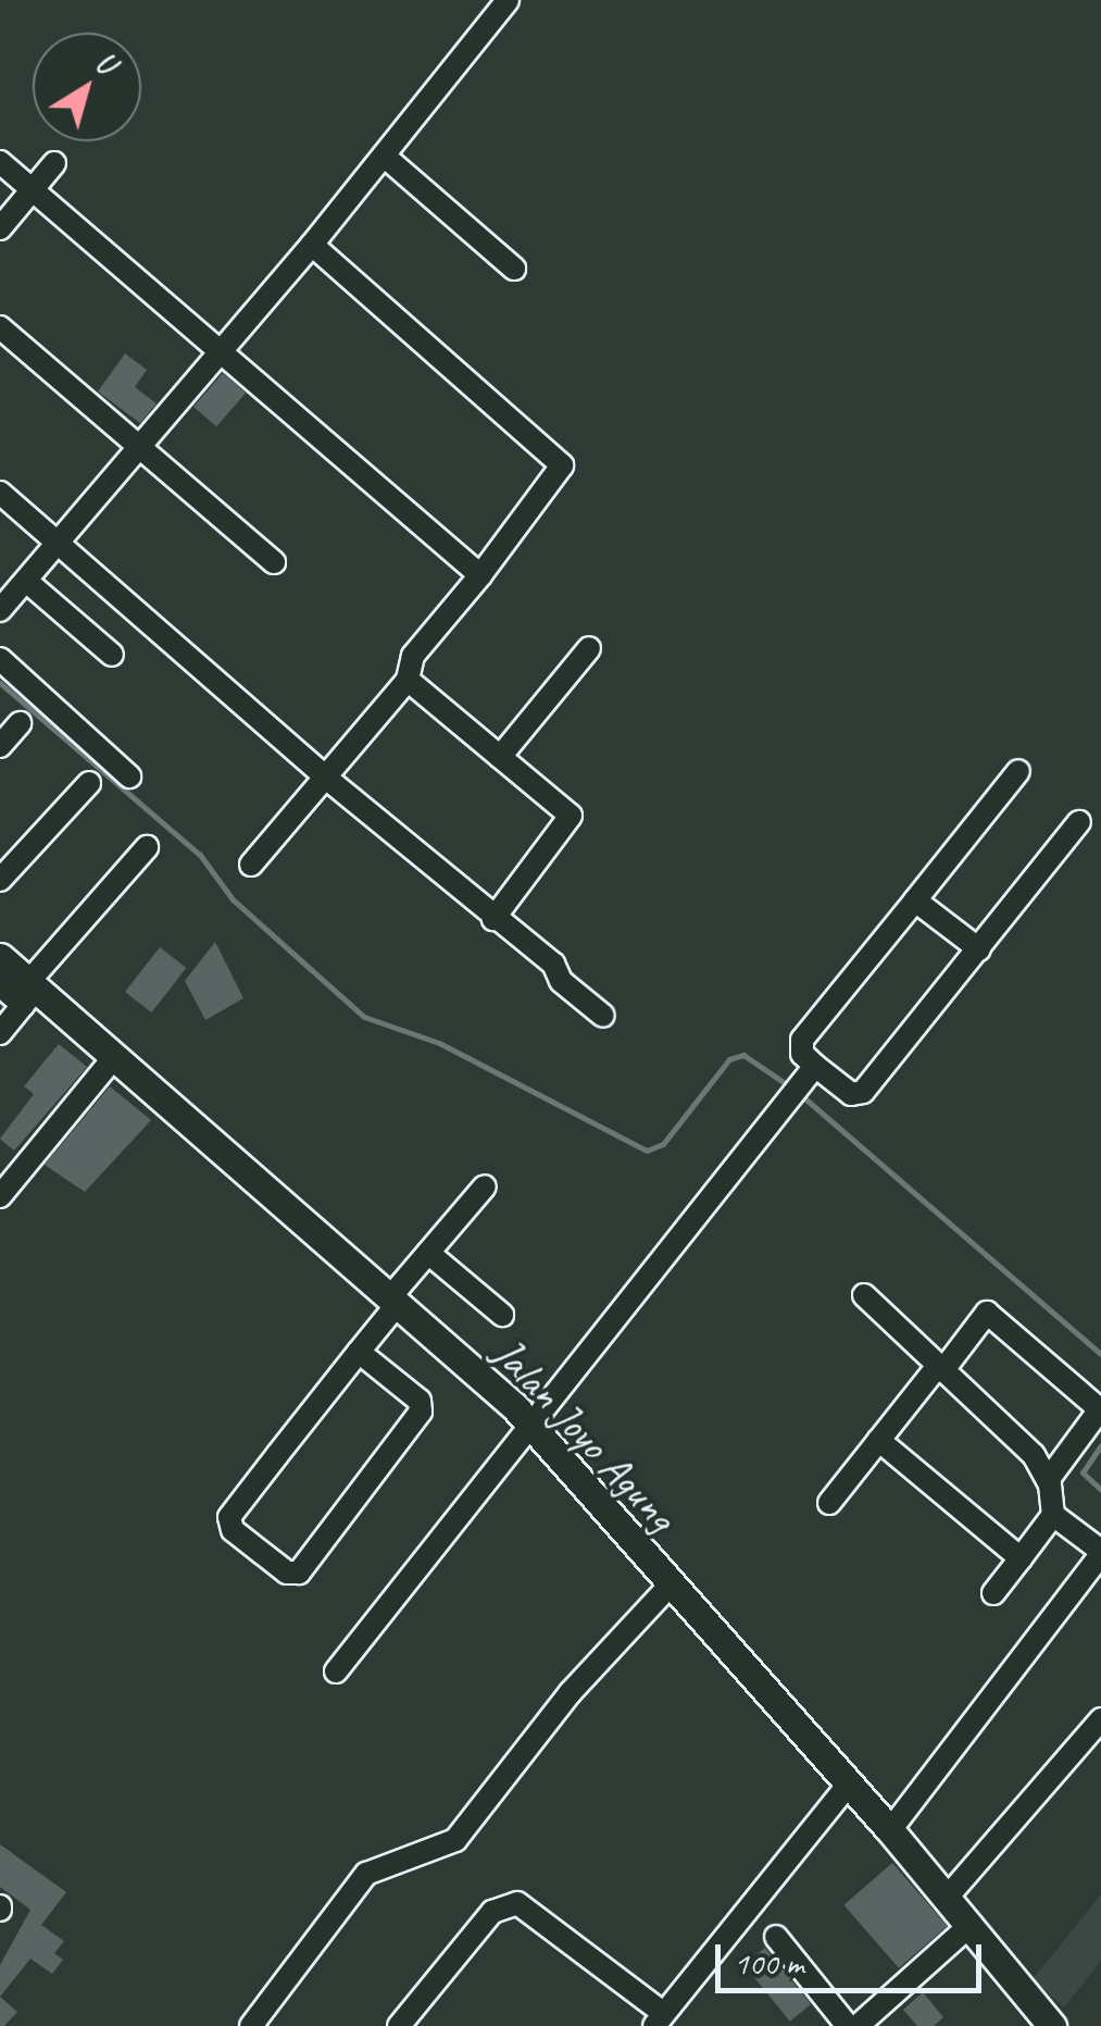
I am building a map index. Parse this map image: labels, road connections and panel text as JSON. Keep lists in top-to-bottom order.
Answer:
{
  "streets": {
    "main road": ["Jalan Joyo Agung"]
  },
  "scale_bar": "100 m",
  "north": "top right"
}
